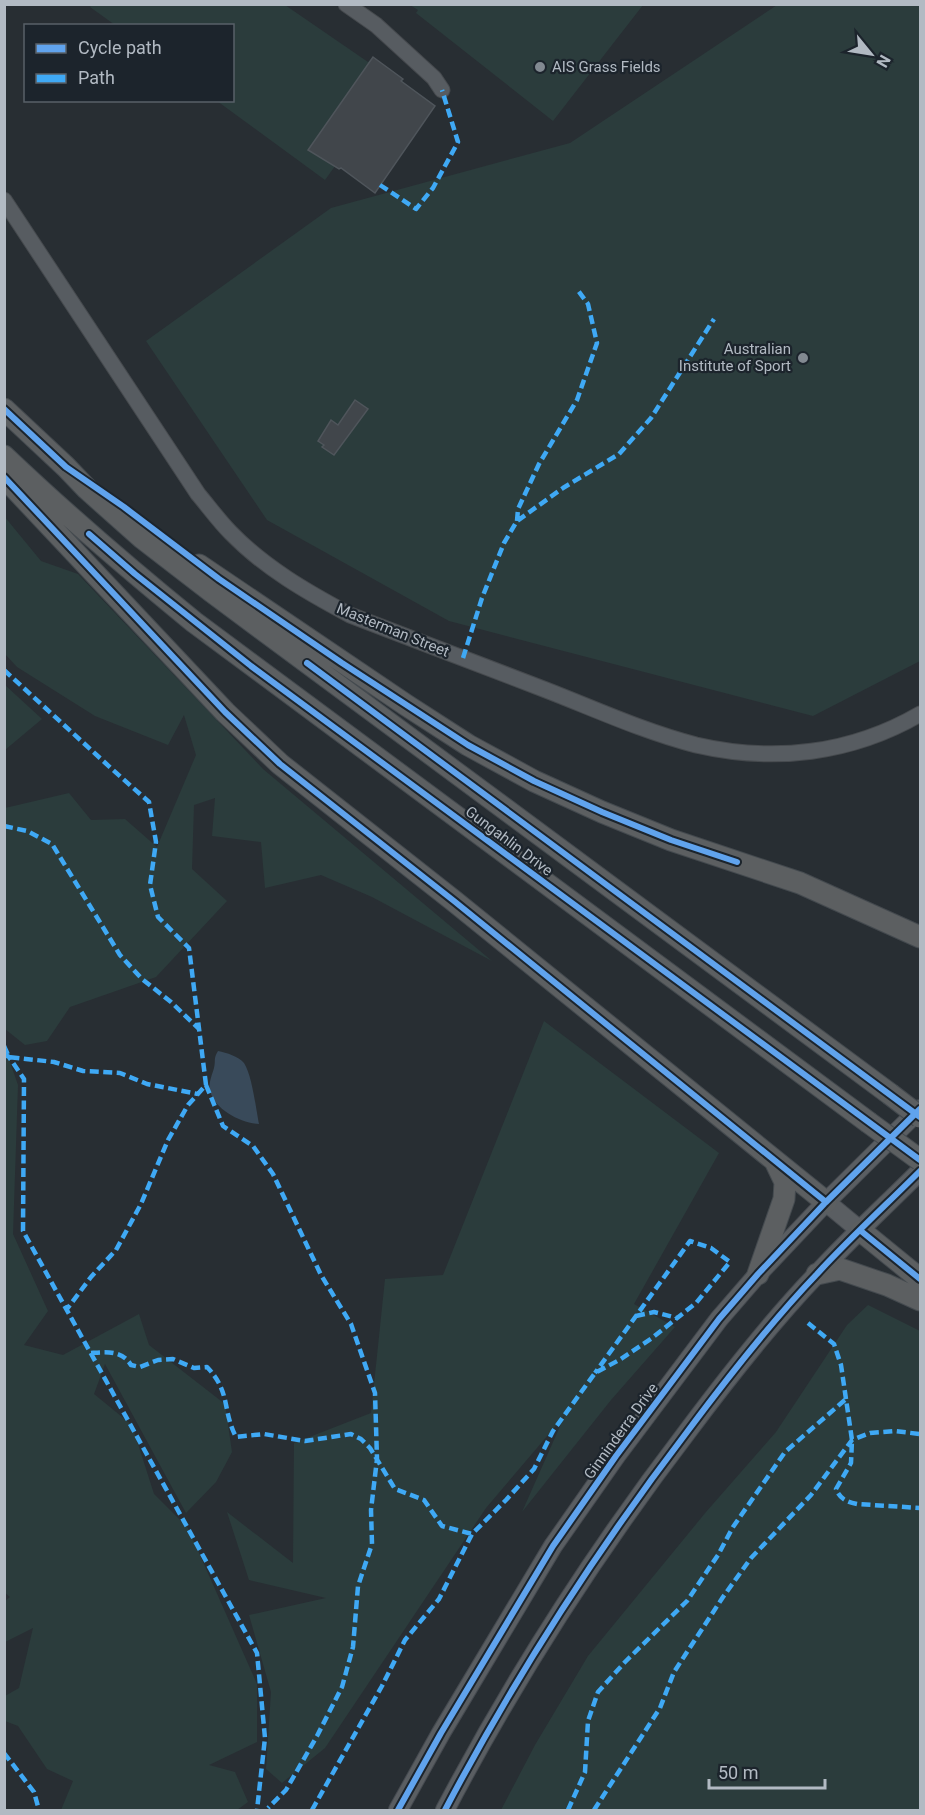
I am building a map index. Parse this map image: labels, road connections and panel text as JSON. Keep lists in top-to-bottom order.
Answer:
{
  "streets": {
    "highway": ["Gungahlin Drive"],
    "main road": ["Ginninderra Drive"],
    "street": ["Masterman Street"]
  },
  "places": ["AIS Grass Fields", "Australian Institute of Sport"],
  "legend": ["Cycle path", "Path"],
  "scale_bar": "50 m",
  "north": "bottom right"
}
